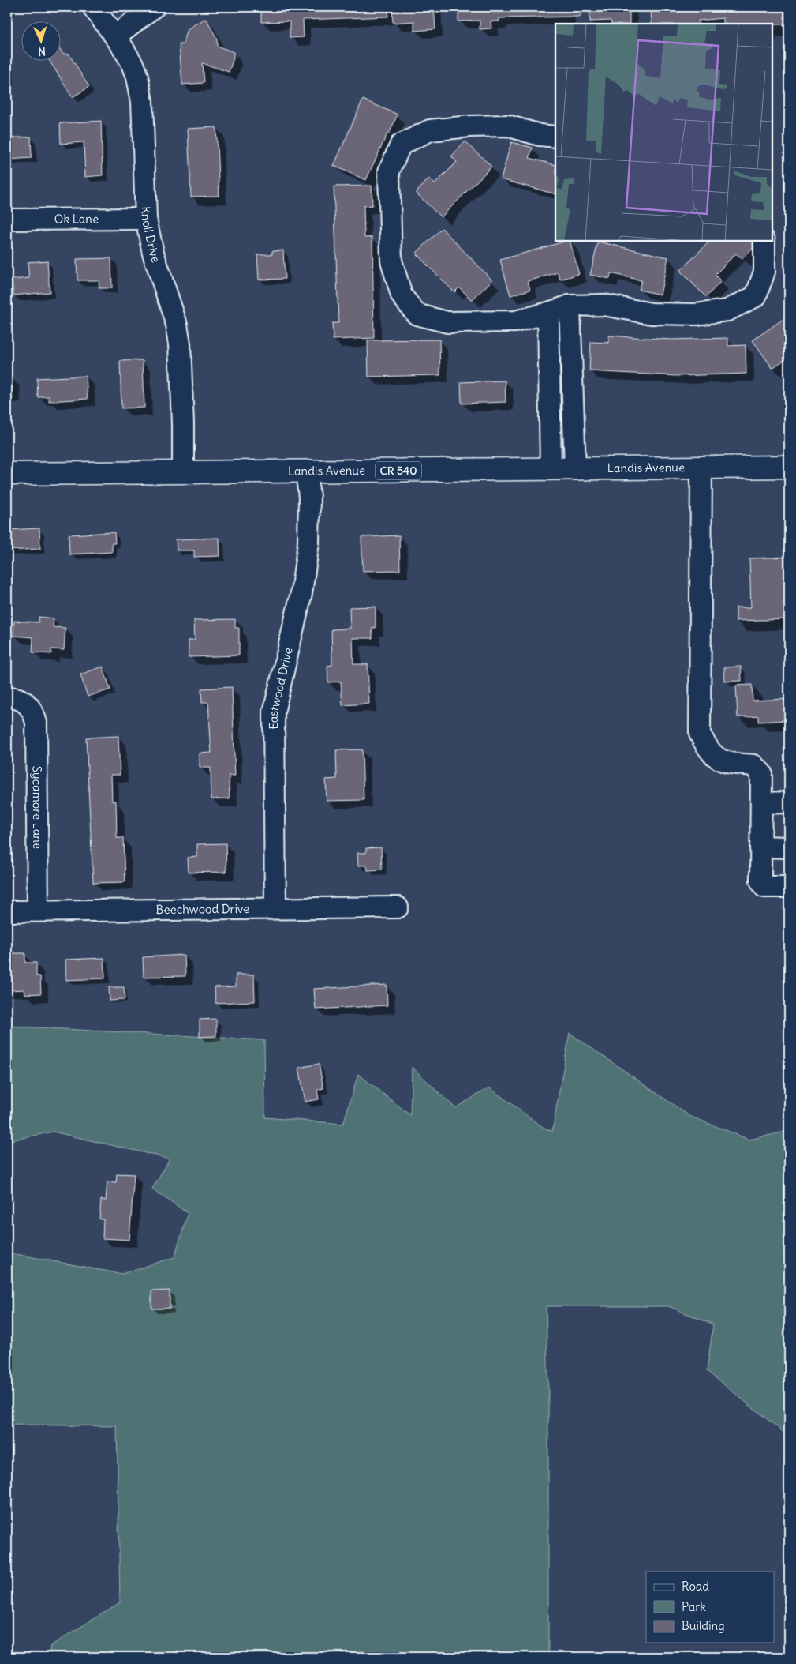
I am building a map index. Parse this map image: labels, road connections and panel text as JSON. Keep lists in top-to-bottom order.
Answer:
{
  "streets": {
    "main road": ["Landis Avenue", "CR 540"],
    "street": [
      "Ok Lane",
      "Knoll Drive",
      "Eastwood Drive",
      "Sycamore Lane",
      "Beechwood Drive"
    ]
  },
  "crossings": [
    ["Ok Lane", "Knoll Drive"],
    ["Knoll Drive", "Landis Avenue"],
    ["Landis Avenue", "Eastwood Drive"],
    ["Eastwood Drive", "Beechwood Drive"],
    ["Sycamore Lane", "Beechwood Drive"]
  ],
  "legend": ["Road", "Park", "Building"],
  "north": "bottom"
}
